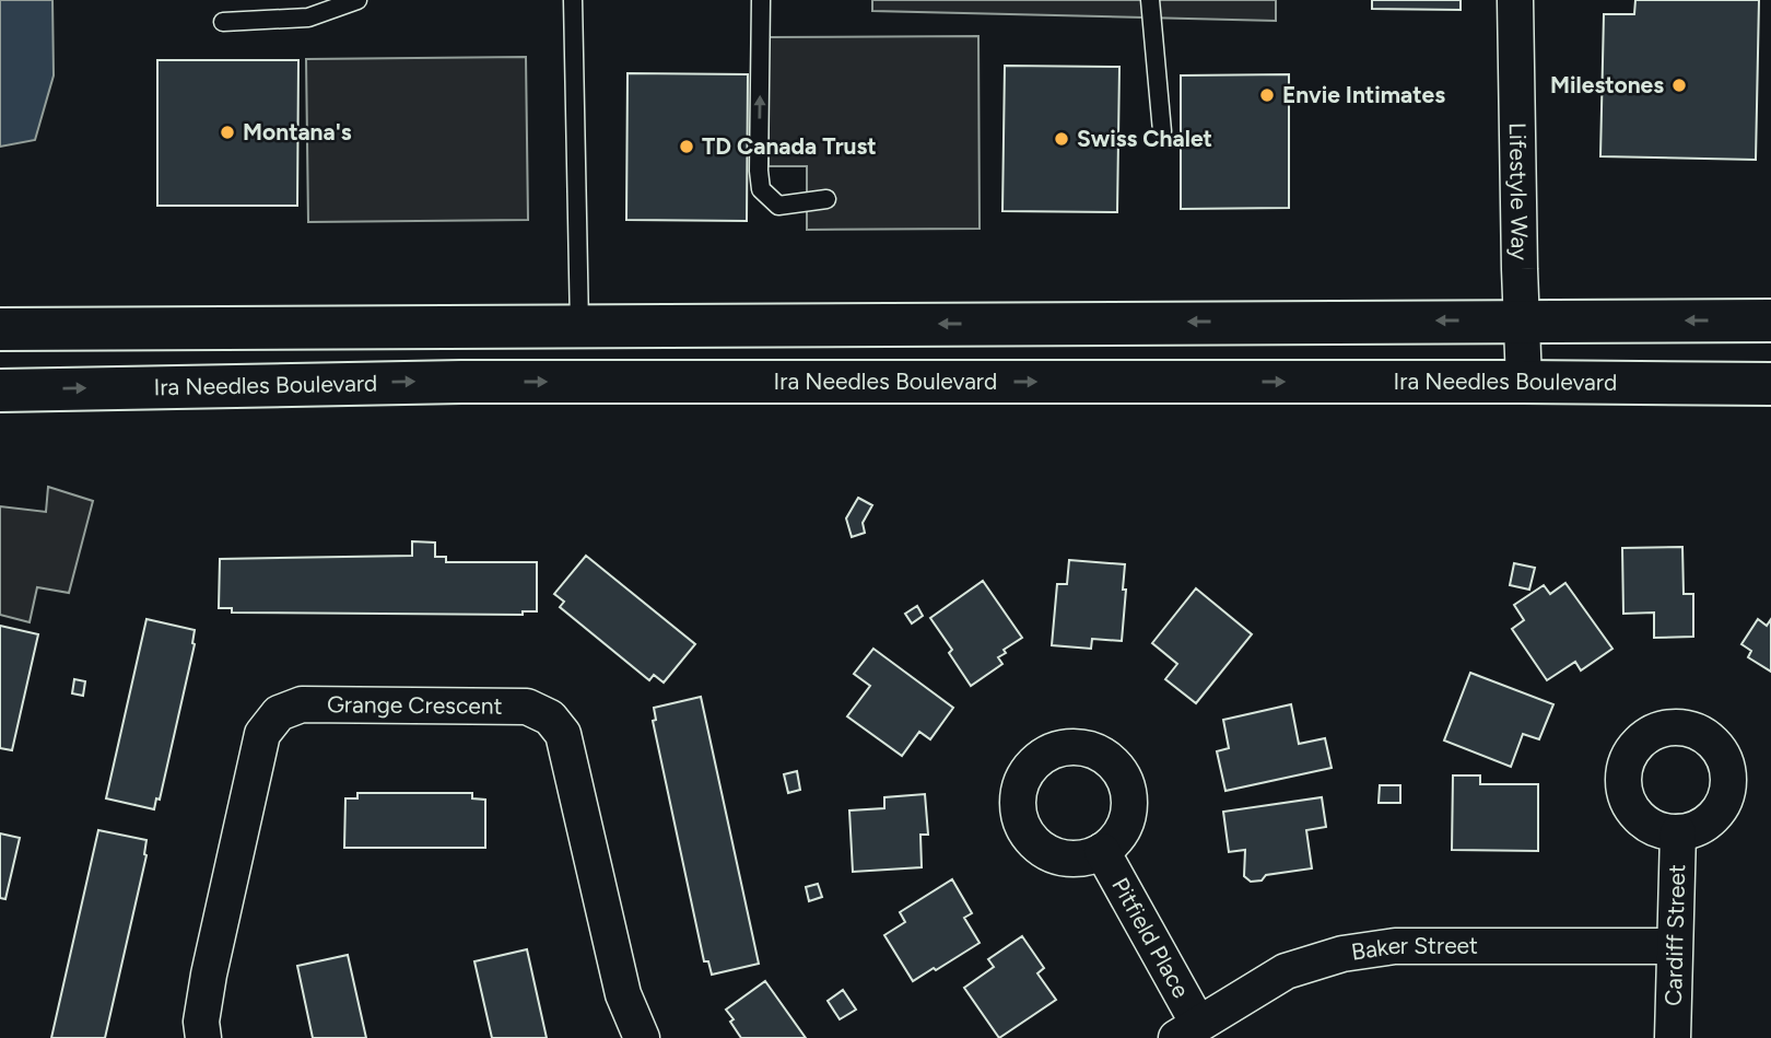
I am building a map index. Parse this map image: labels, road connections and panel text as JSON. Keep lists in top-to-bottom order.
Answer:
{
  "streets": {
    "main road": ["Ira Needles Boulevard"],
    "street": [
      "Lifestyle Way",
      "Grange Crescent",
      "Cardiff Street",
      "Pitfield Place",
      "Baker Street"
    ]
  },
  "crossings": [
    ["Lifestyle Way", "Ira Needles Boulevard"],
    ["Cardiff Street", "Baker Street"],
    ["Pitfield Place", "Baker Street"]
  ],
  "places": [
    "Milestones",
    "Envie Intimates",
    "Montana's",
    "Swiss Chalet",
    "TD Canada Trust"
  ]
}
